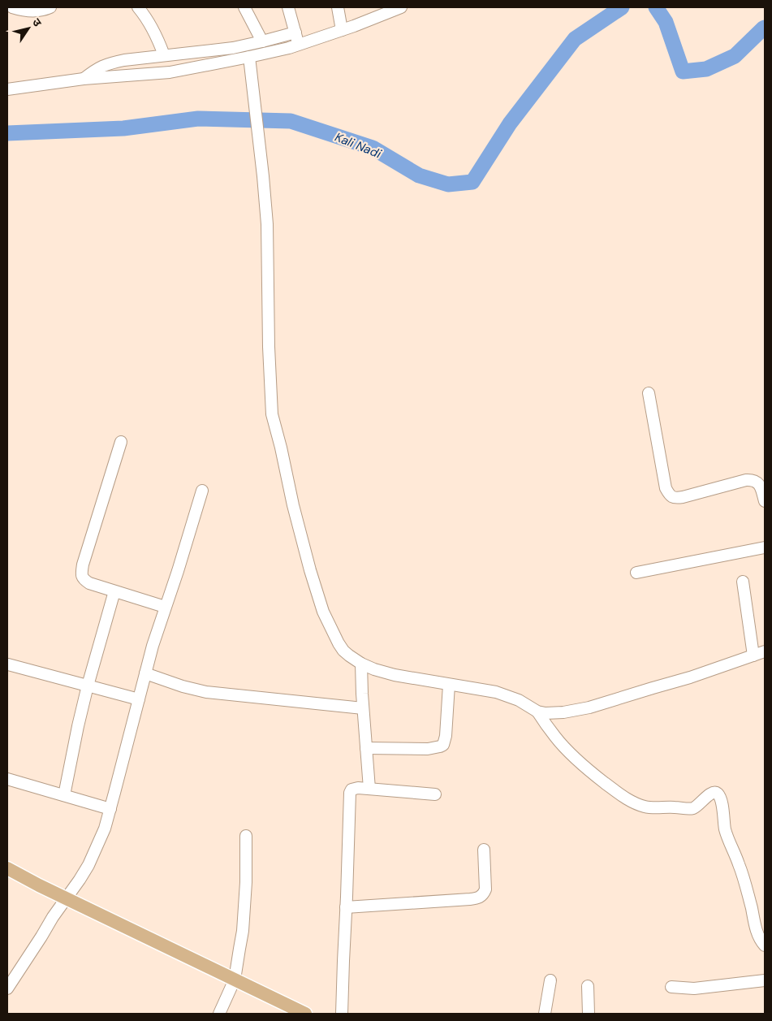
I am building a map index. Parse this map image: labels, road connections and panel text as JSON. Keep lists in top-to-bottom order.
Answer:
{
  "water": ["Kali Nadi"],
  "north": "top right"
}
